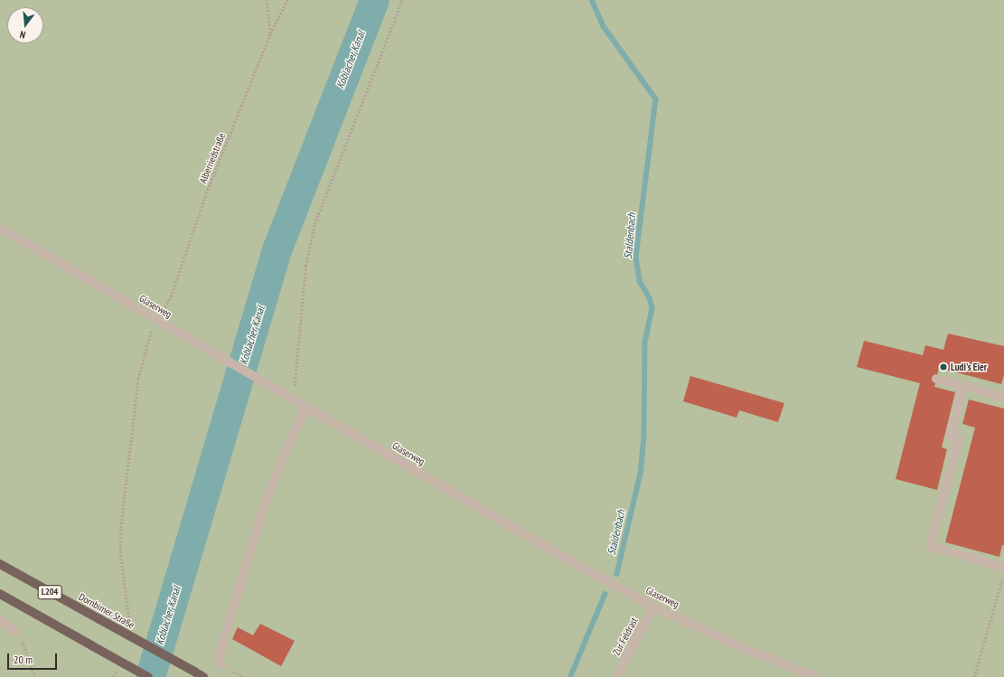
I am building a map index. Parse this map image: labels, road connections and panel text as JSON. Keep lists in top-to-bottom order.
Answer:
{
  "streets": {
    "main road": ["L204", "Dornbirner Straße"],
    "street": ["Glaserweg", "Zur Feldrast"],
    "path": ["Alberriedstraße"]
  },
  "crossings": [
    ["Alberriedstraße", "Glaserweg"],
    ["Glaserweg", "Zur Feldrast"]
  ],
  "water": ["Koblacher Kanal", "Staldenbach"],
  "places": ["Ludi's Eier"],
  "scale_bar": "20 m",
  "north": "bottom"
}
